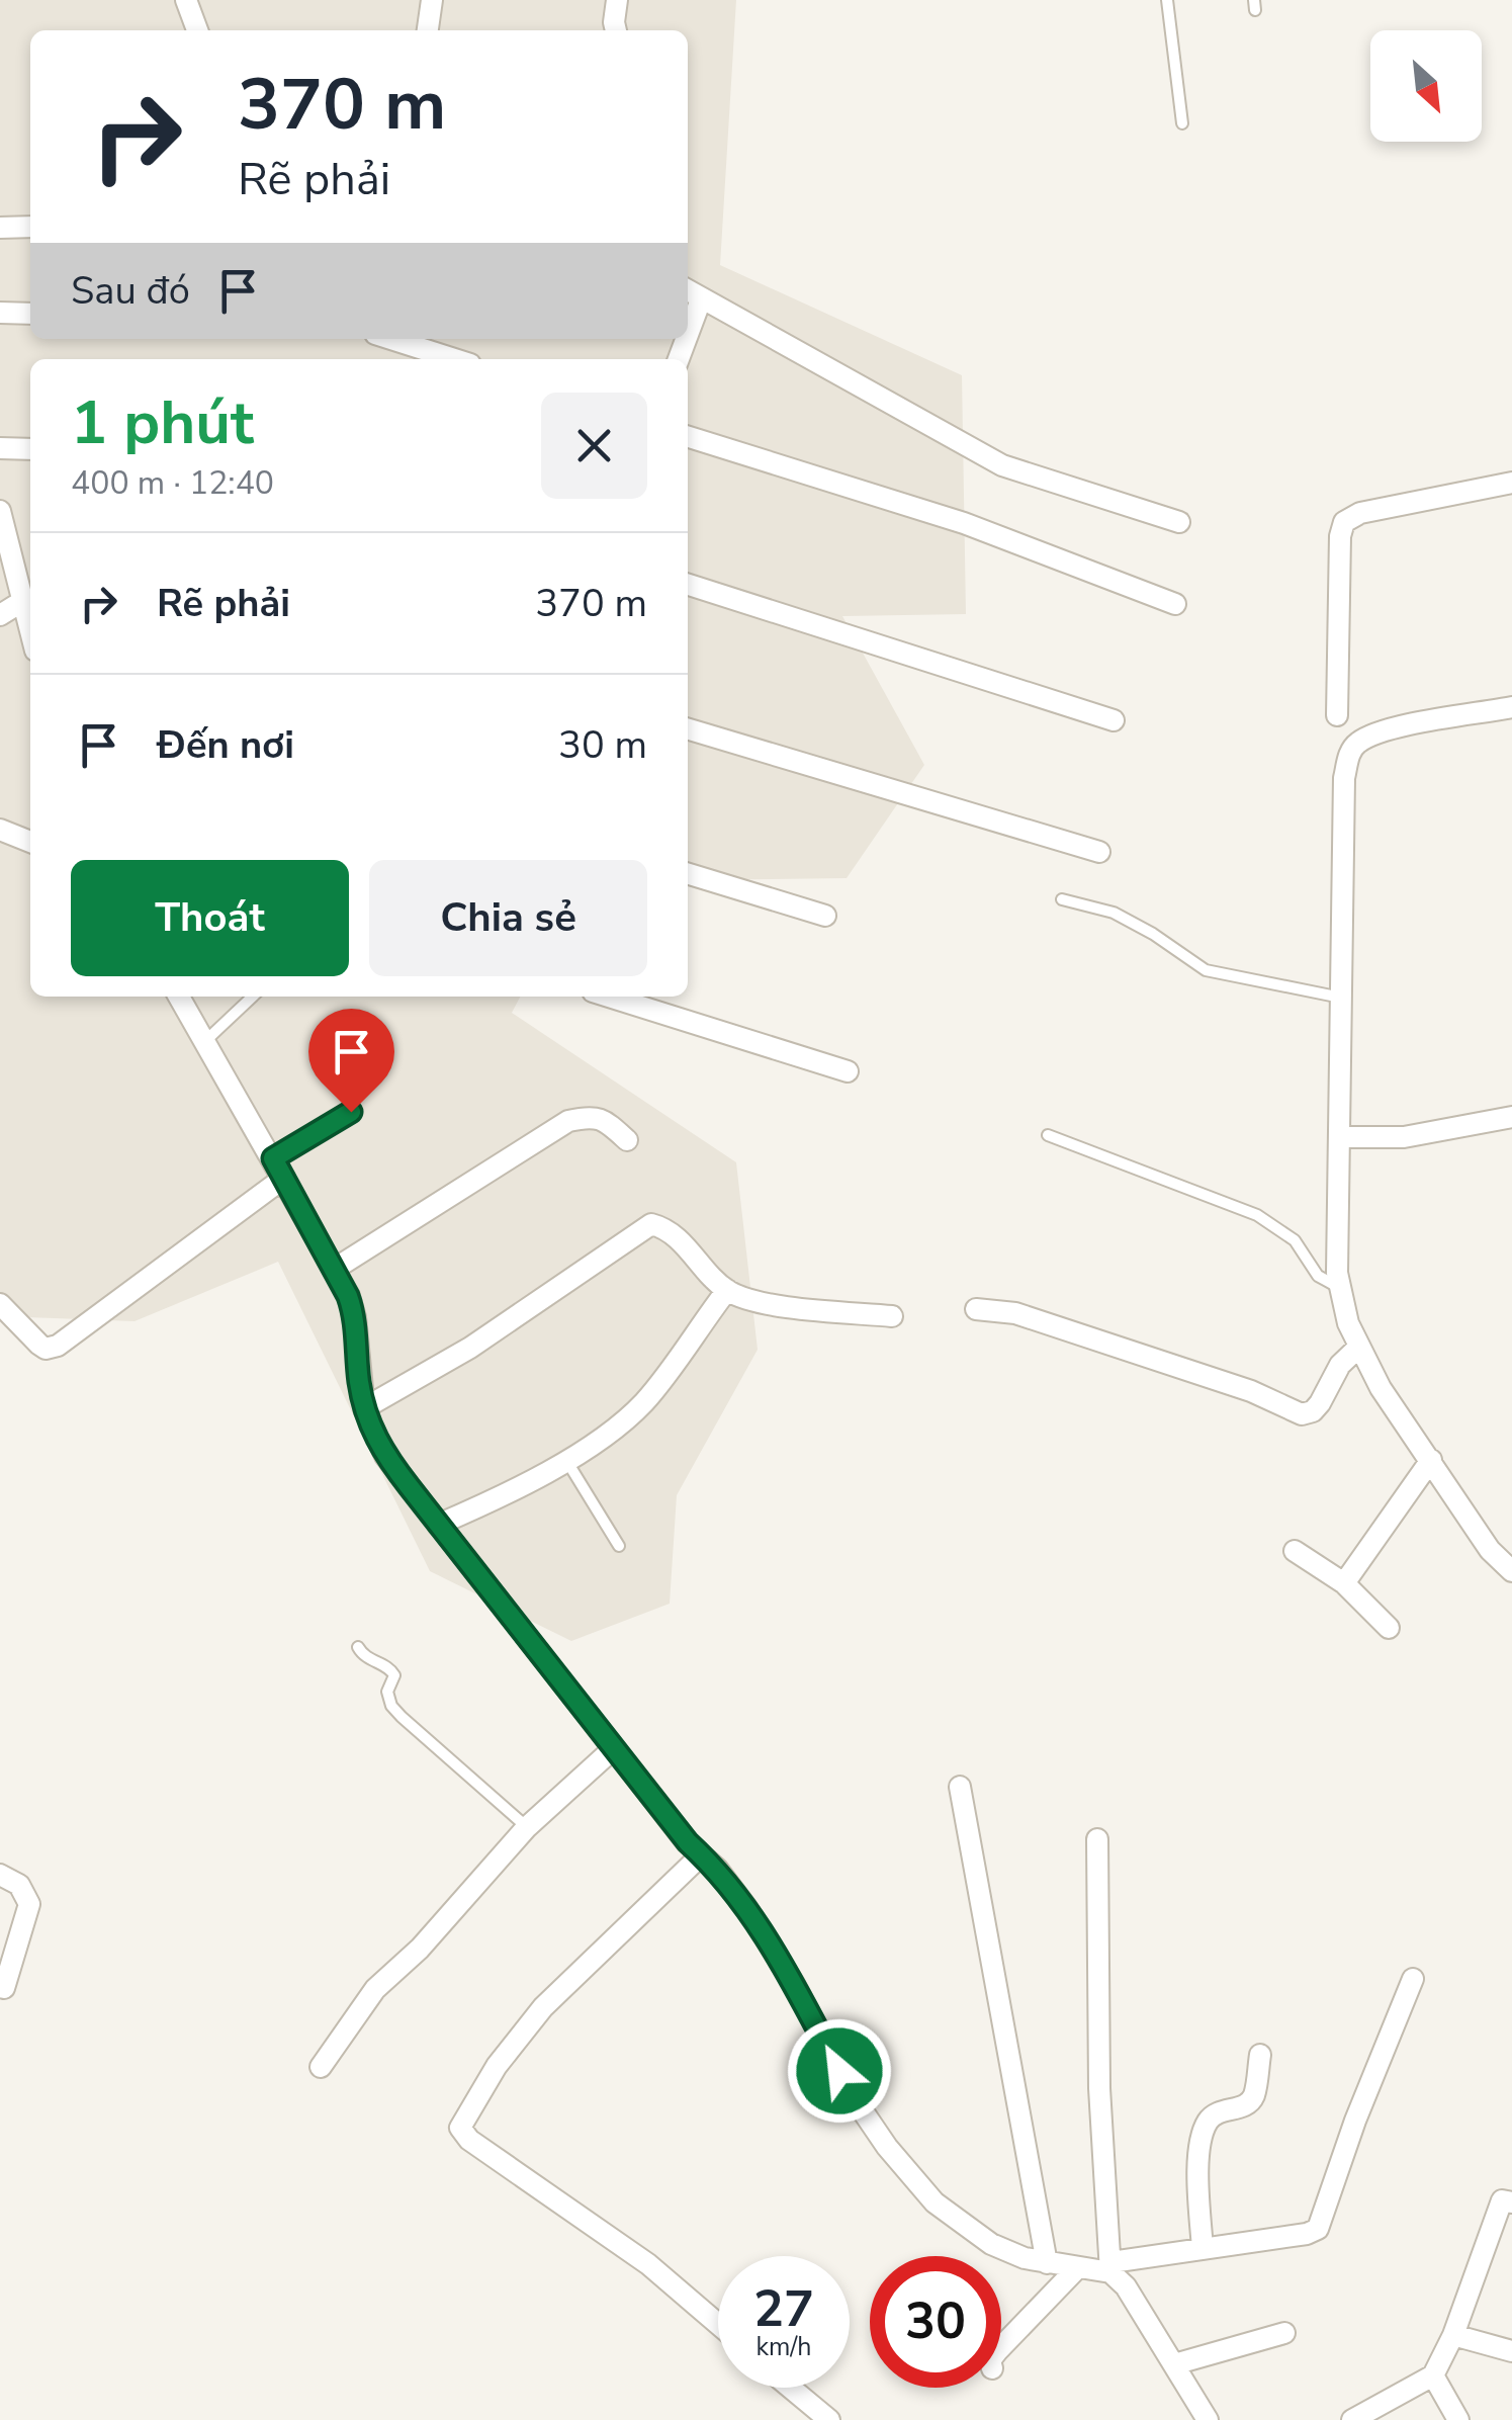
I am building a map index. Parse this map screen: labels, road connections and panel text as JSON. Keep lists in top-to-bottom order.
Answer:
{
  "north": "bottom right",
  "page": {
    "turn": ["370 m", "Rẽ phải"],
    "then": "Sau đó",
    "heading": ["1 phút", "400 m · 12:40"],
    "list": [
      {
        "name": "Rẽ phải",
        "value": "370 m"
      },
      {
        "name": "Đến nơi",
        "value": "30 m"
      }
    ],
    "buttons": ["Thoát", "Chia sẻ"],
    "speed": "27 km/h",
    "limit": "30"
  }
}
